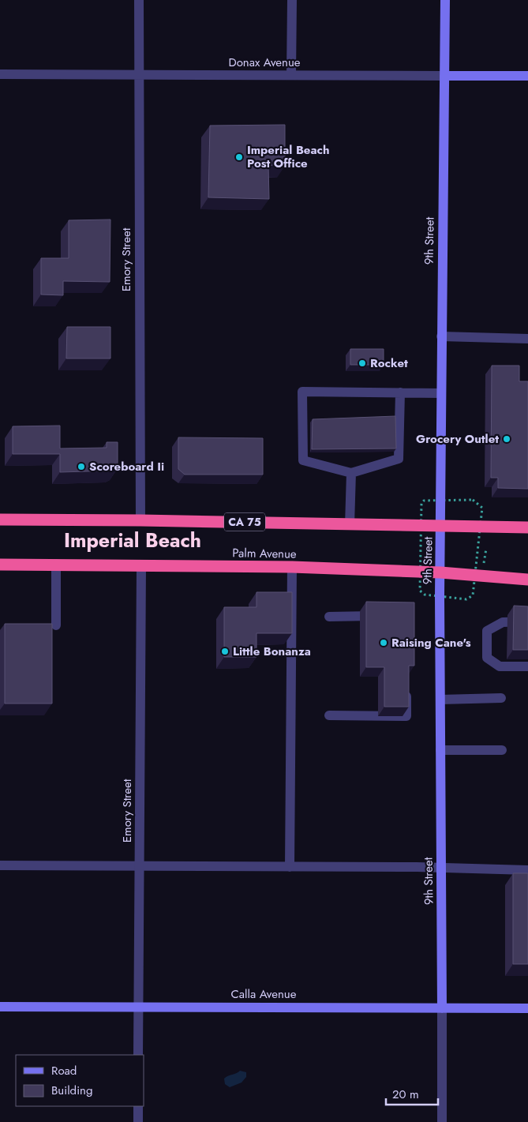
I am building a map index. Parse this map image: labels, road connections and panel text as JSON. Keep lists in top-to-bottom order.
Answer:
{
  "streets": {
    "highway": ["CA 75", "Palm Avenue"],
    "street": [
      "Donax Avenue",
      "9th Street",
      "Emory Street",
      "Calla Avenue"
    ]
  },
  "crossings": [
    ["Donax Avenue", "9th Street"],
    ["Donax Avenue", "Emory Street"],
    ["9th Street", "CA 75"],
    ["9th Street", "Palm Avenue"],
    ["9th Street", "Calla Avenue"],
    ["Emory Street", "CA 75"],
    ["Emory Street", "Palm Avenue"],
    ["Emory Street", "Calla Avenue"]
  ],
  "districts": ["Imperial Beach"],
  "places": [
    "Imperial Beach Post Office",
    "Rocket",
    "Grocery Outlet",
    "Scoreboard Ii",
    "Raising Cane's",
    "Little Bonanza"
  ],
  "legend": ["Road", "Building"],
  "scale_bar": "20 m"
}
